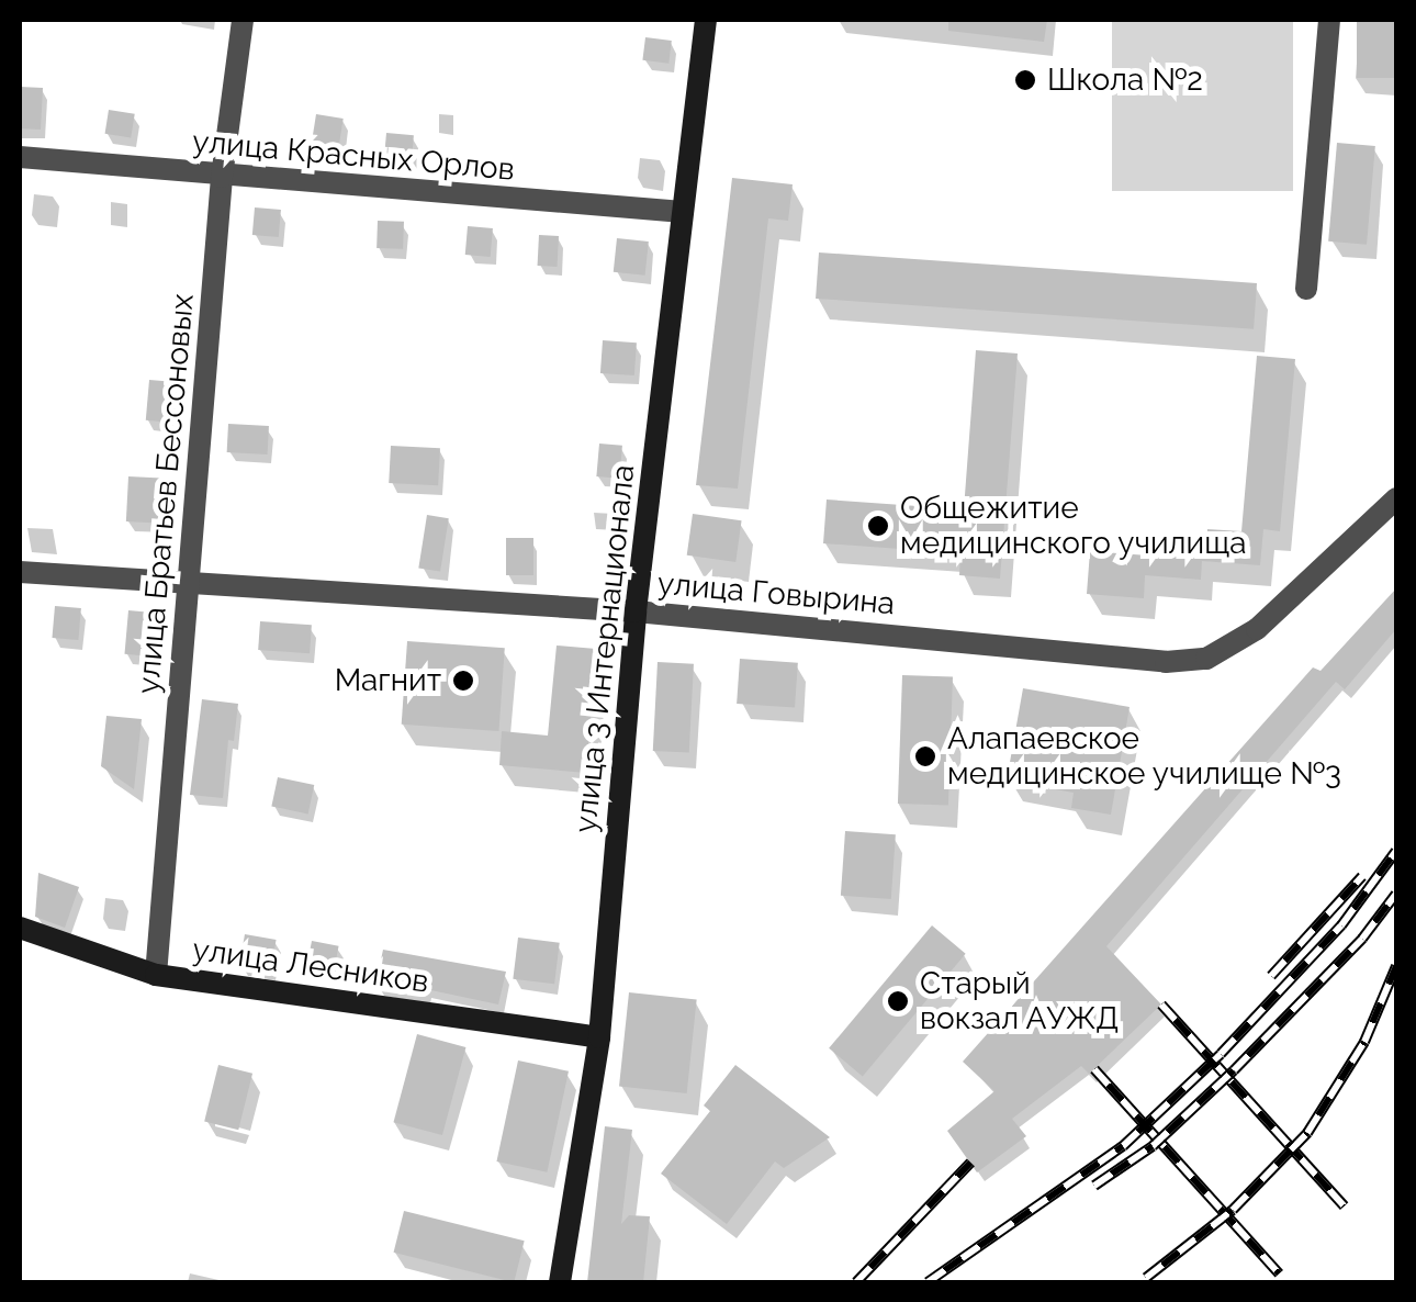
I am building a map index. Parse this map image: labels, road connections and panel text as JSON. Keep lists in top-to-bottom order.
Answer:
{
  "streets": {
    "main road": ["улица 3 Интернационала", "улица Лесников"],
    "street": ["улица Красных Орлов", "улица Братьев Бессоновых", "улица Говырина"]
  },
  "crossings": [
    ["улица Красных Орлов", "улица Братьев Бессоновых"],
    ["улица Красных Орлов", "улица 3 Интернационала"],
    ["улица Братьев Бессоновых", "улица Говырина"],
    ["улица Братьев Бессоновых", "улица Лесников"],
    ["улица Говырина", "улица 3 Интернационала"],
    ["улица 3 Интернационала", "улица Лесников"]
  ],
  "places": [
    "Школа №2",
    "Общежитие медицинского училища",
    "Магнит",
    "Алапаевское медицинское училище №3",
    "Старый вокзал АУЖД"
  ]
}
